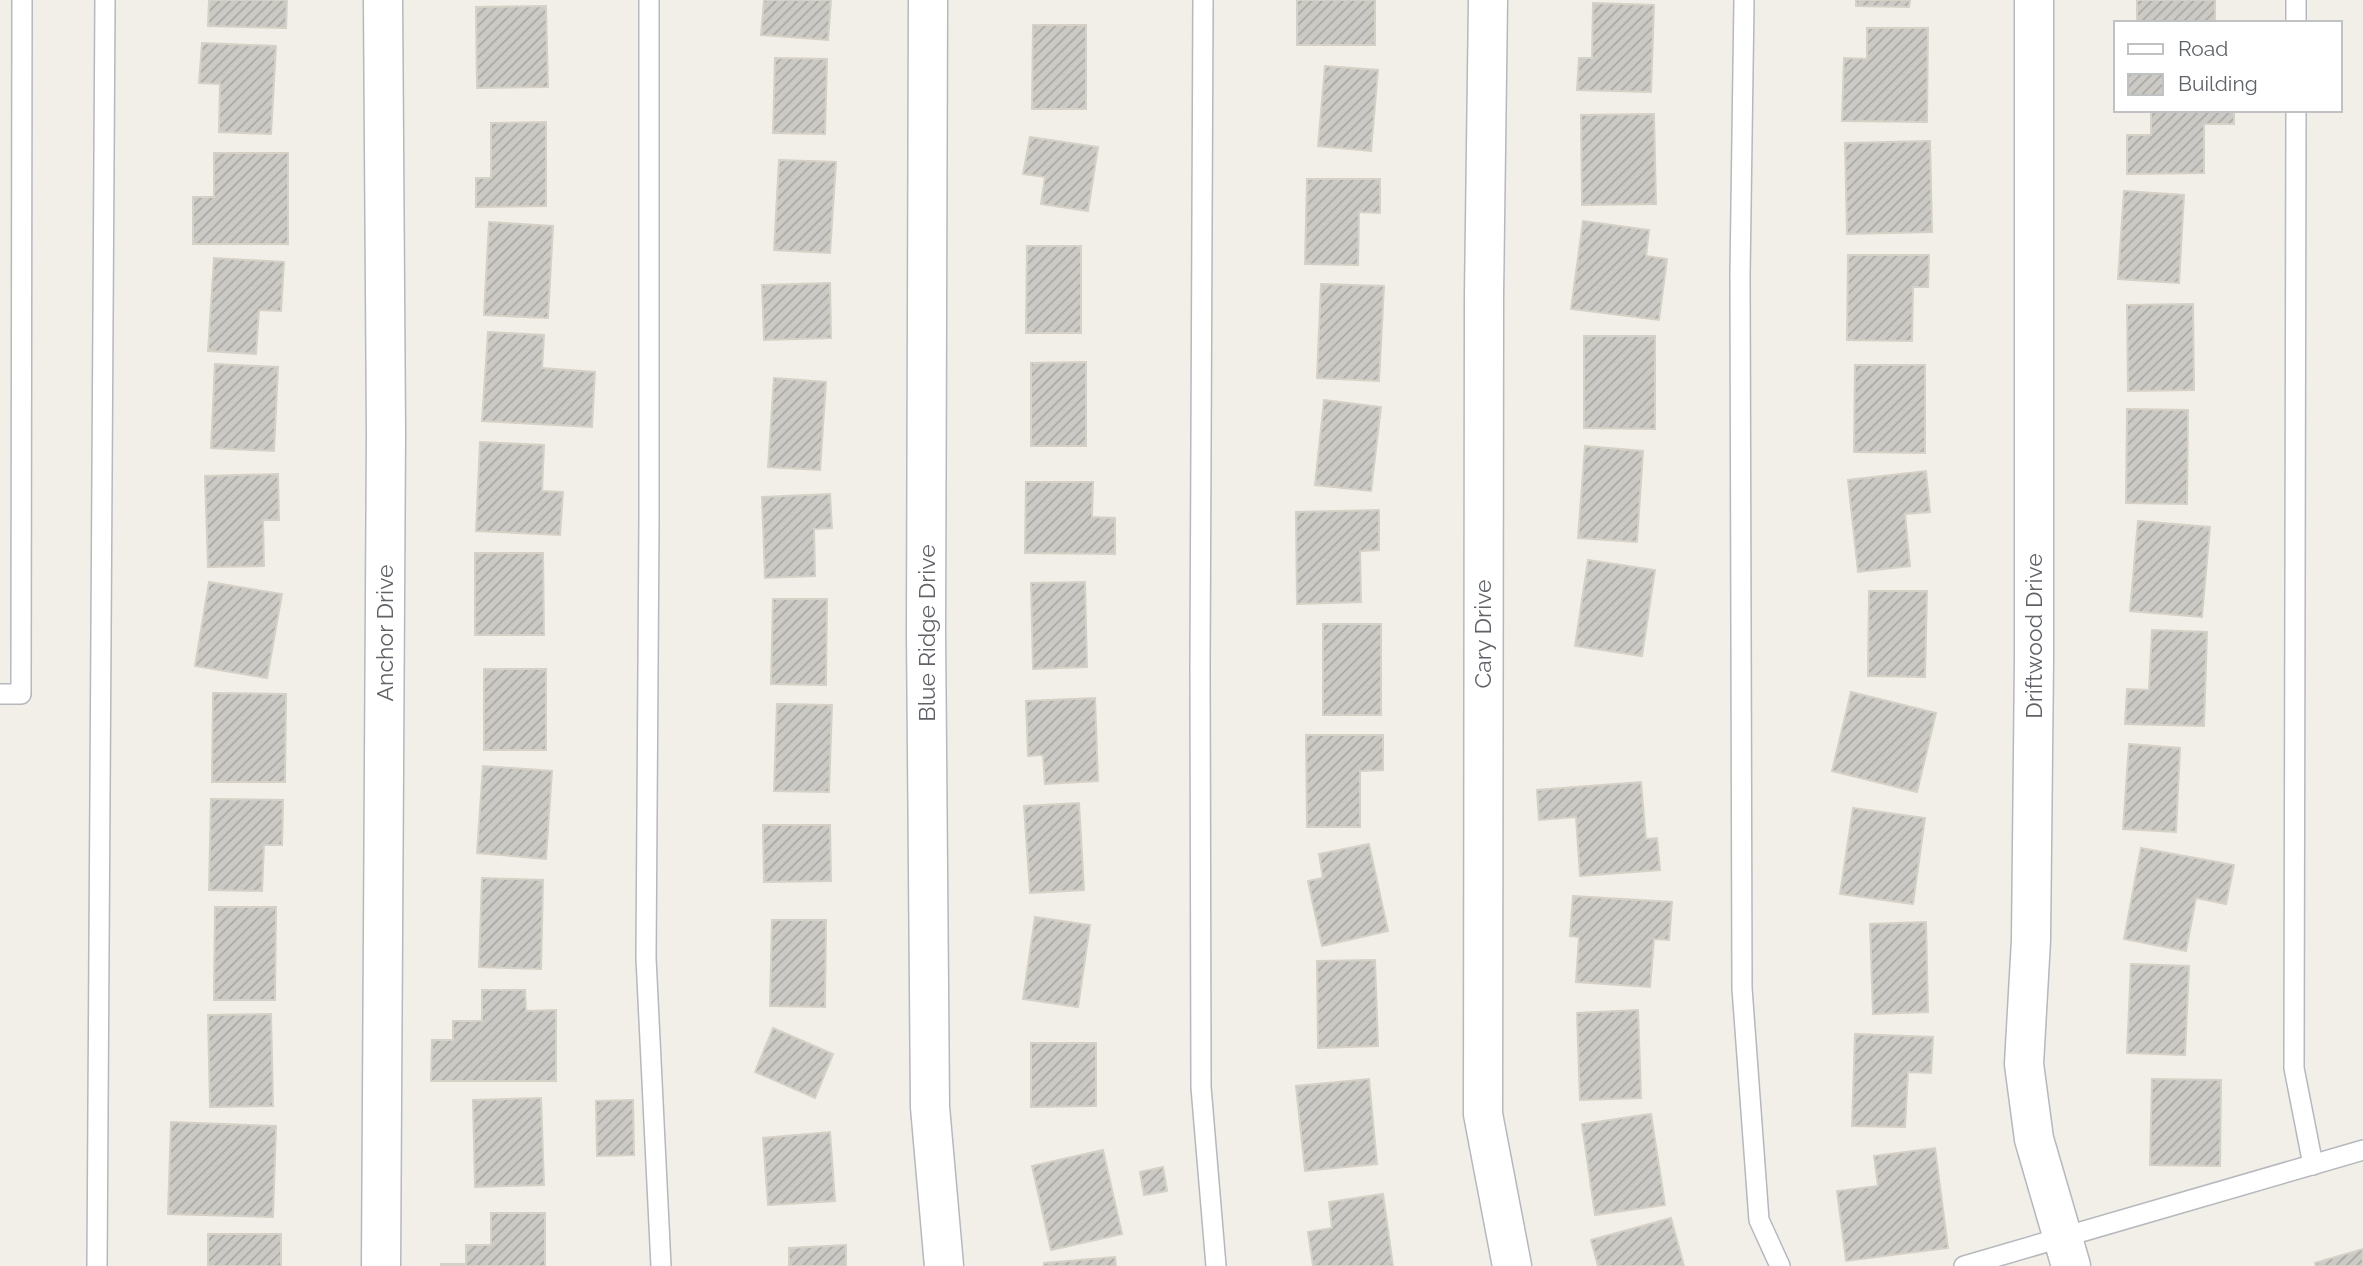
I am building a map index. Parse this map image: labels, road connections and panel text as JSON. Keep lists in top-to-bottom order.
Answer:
{
  "streets": {
    "street": [
      "Anchor Drive",
      "Blue Ridge Drive",
      "Cary Drive",
      "Driftwood Drive"
    ]
  },
  "legend": ["Road", "Building"]
}
